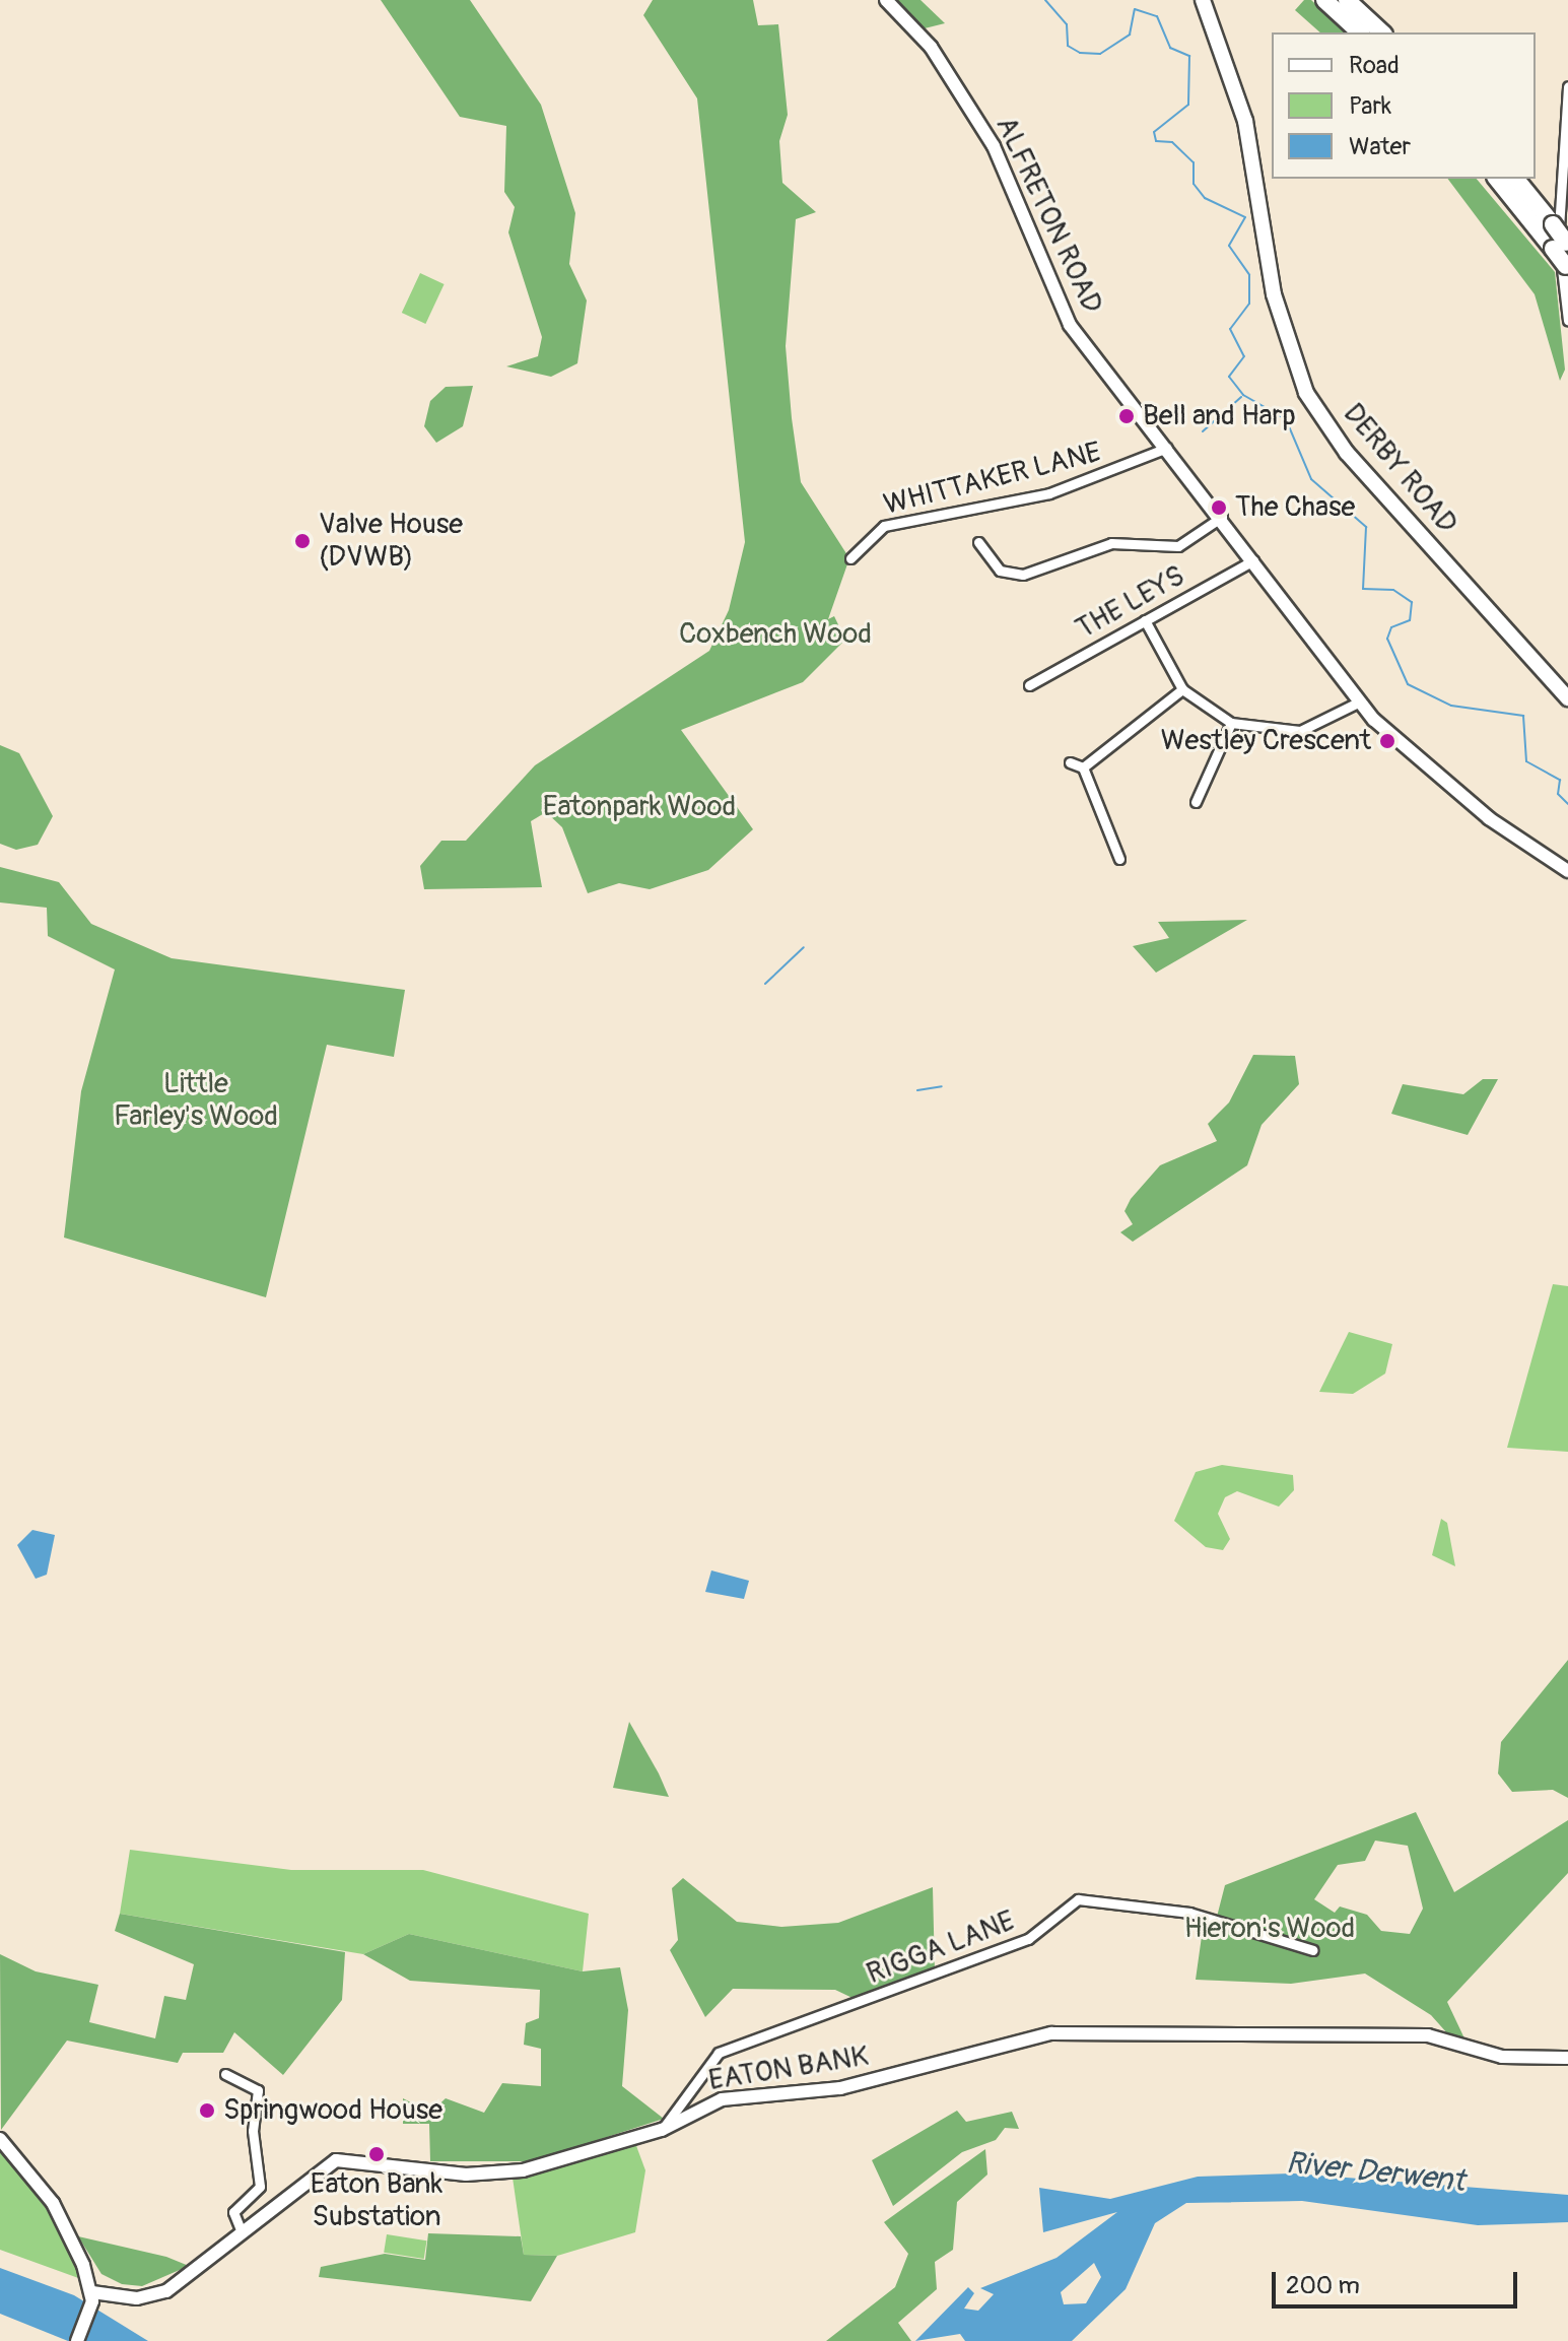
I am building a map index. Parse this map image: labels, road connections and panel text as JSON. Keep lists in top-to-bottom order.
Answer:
{
  "streets": {
    "main road": ["DERBY ROAD"],
    "street": [
      "ALFRETON ROAD",
      "WHITTAKER LANE",
      "THE LEYS",
      "RIGGA LANE",
      "EATON BANK"
    ]
  },
  "crossings": [
    ["ALFRETON ROAD", "WHITTAKER LANE"],
    ["ALFRETON ROAD", "THE LEYS"],
    ["RIGGA LANE", "EATON BANK"]
  ],
  "water": ["River Derwent"],
  "parks": [
    "Coxbench Wood",
    "Eatonpark Wood",
    "Little Farley's Wood",
    "Hieron's Wood"
  ],
  "places": [
    "Bell and Harp",
    "The Chase",
    "Valve House (DVWB)",
    "Westley Crescent",
    "Springwood House",
    "Eaton Bank Substation"
  ],
  "legend": ["Road", "Park", "Water"],
  "scale_bar": "200 m"
}
